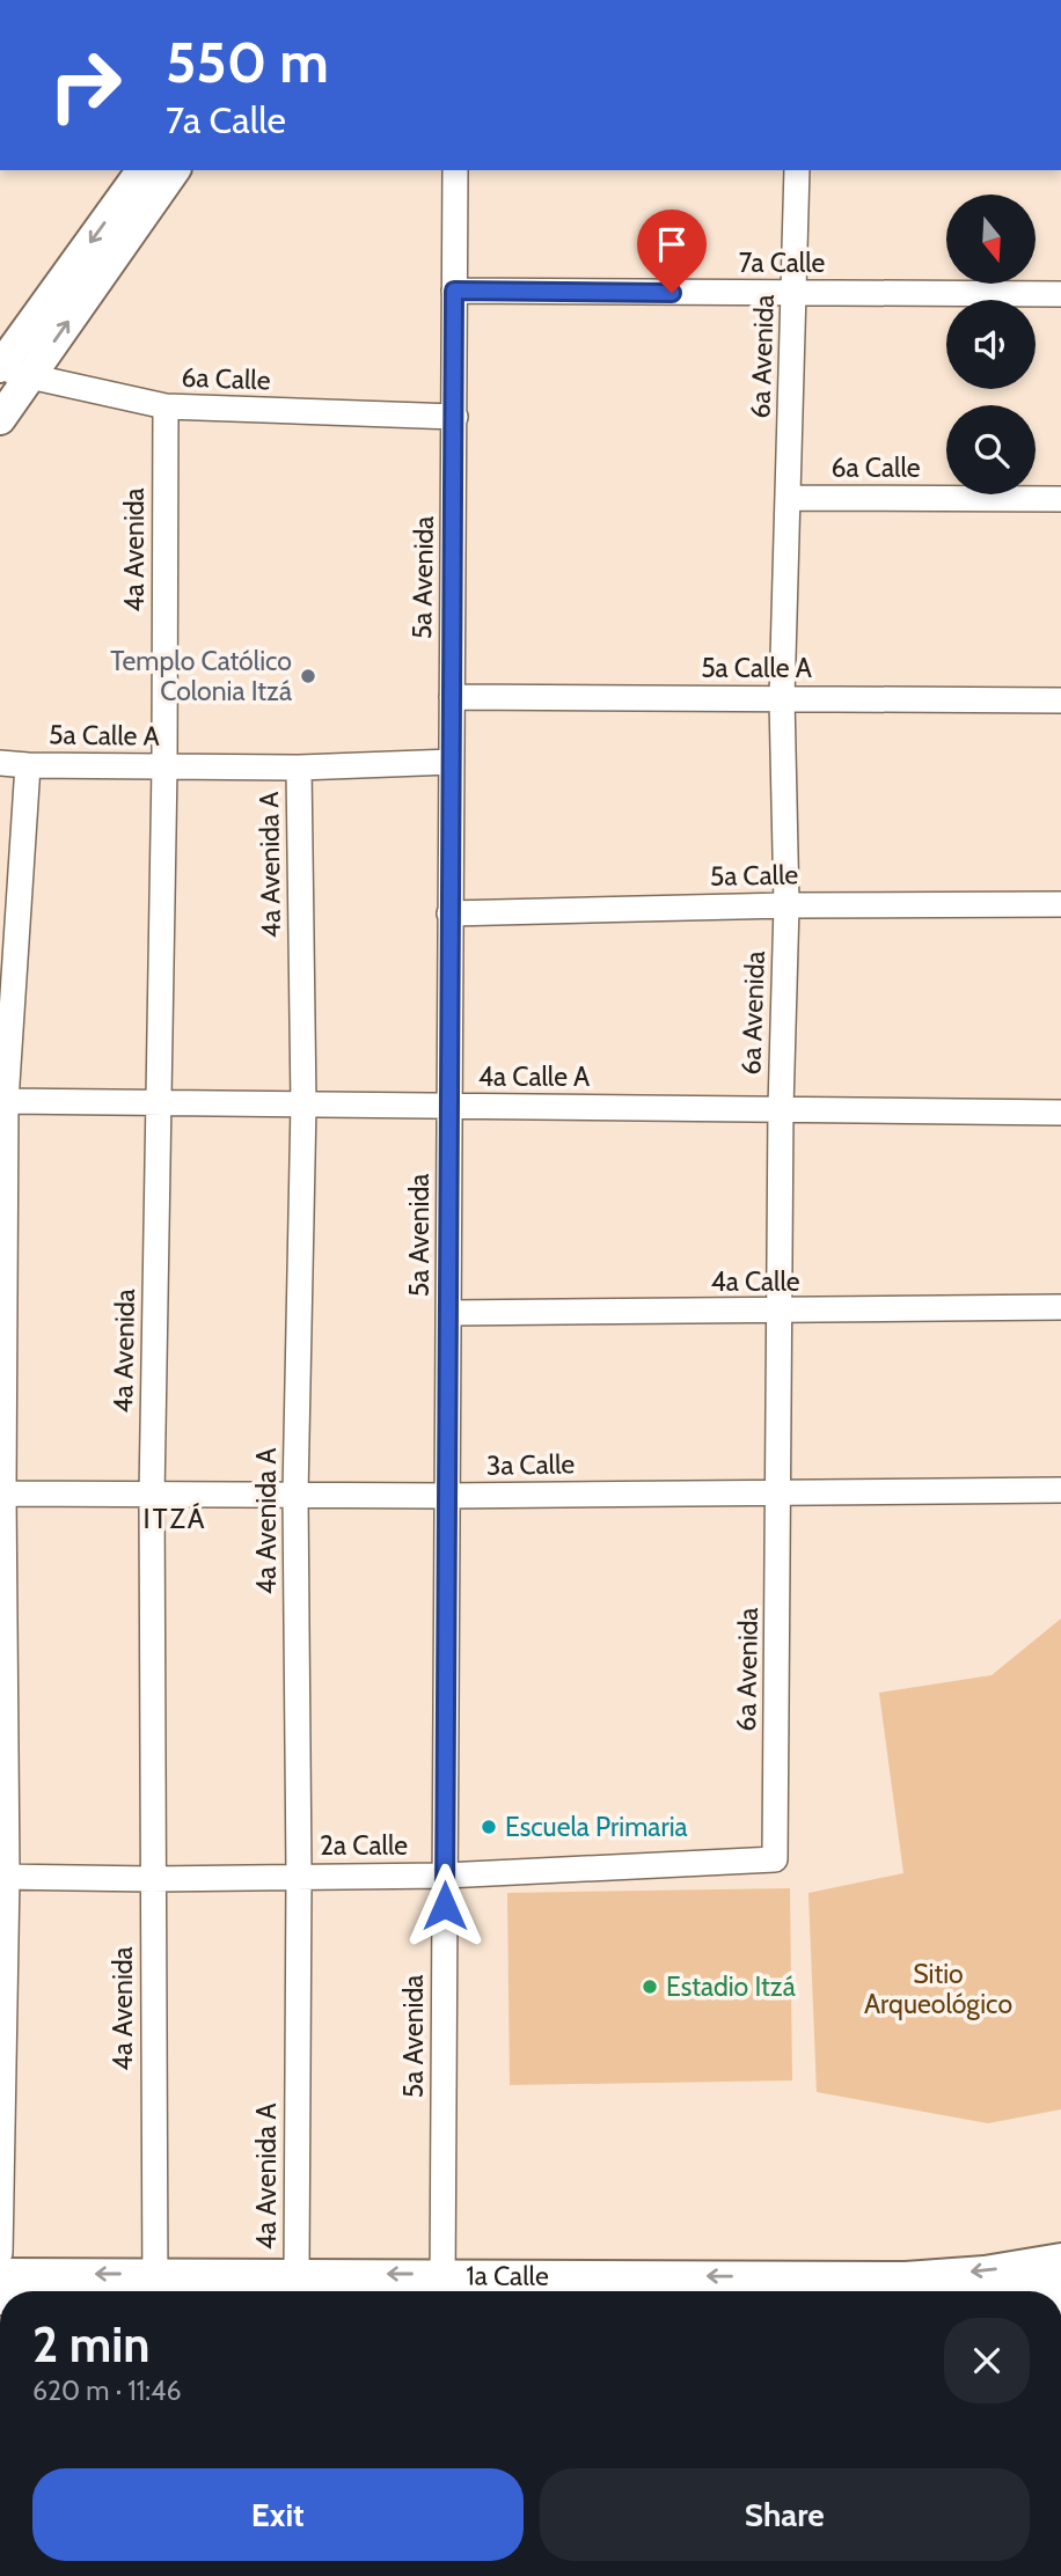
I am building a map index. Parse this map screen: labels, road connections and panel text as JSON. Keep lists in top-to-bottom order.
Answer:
{
  "streets": {
    "main road": ["1a Calle"],
    "street": [
      "7a Calle",
      "6a Avenida",
      "6a Calle",
      "4a Avenida",
      "5a Avenida",
      "5a Calle A",
      "4a Avenida A",
      "5a Calle",
      "4a Calle A",
      "4a Calle",
      "3a Calle",
      "2a Calle"
    ]
  },
  "crossings": [
    ["7a Calle", "6a Avenida"],
    ["7a Calle", "5a Avenida"],
    ["6a Avenida", "6a Calle"],
    ["6a Avenida", "5a Calle A"],
    ["6a Avenida", "5a Calle"],
    ["6a Avenida", "4a Calle A"],
    ["6a Avenida", "4a Calle"],
    ["6a Avenida", "3a Calle"],
    ["6a Avenida", "2a Calle"],
    ["6a Calle", "4a Avenida"],
    ["6a Calle", "5a Avenida"],
    ["4a Avenida", "5a Calle A"],
    ["4a Avenida", "4a Calle A"],
    ["4a Avenida", "3a Calle"],
    ["4a Avenida", "2a Calle"],
    ["4a Avenida", "1a Calle"],
    ["5a Avenida", "5a Calle A"],
    ["5a Avenida", "5a Calle"],
    ["5a Avenida", "4a Calle A"],
    ["5a Avenida", "4a Calle"],
    ["5a Avenida", "3a Calle"],
    ["5a Avenida", "2a Calle"],
    ["5a Avenida", "1a Calle"],
    ["5a Calle A", "4a Avenida A"],
    ["4a Avenida A", "4a Calle A"],
    ["4a Avenida A", "3a Calle"],
    ["4a Avenida A", "2a Calle"],
    ["4a Avenida A", "1a Calle"]
  ],
  "districts": ["ITZÁ"],
  "parks": ["Sitio Arqueológico"],
  "places": ["Templo Católico Colonia Itzá", "Escuela Primaria", "Estadio Itzá"],
  "north": "bottom",
  "page": {
    "turn": ["550 m", "7a Calle"],
    "heading": ["2 min", "620 m · 11:46"],
    "buttons": ["Exit", "Share"]
  }
}
